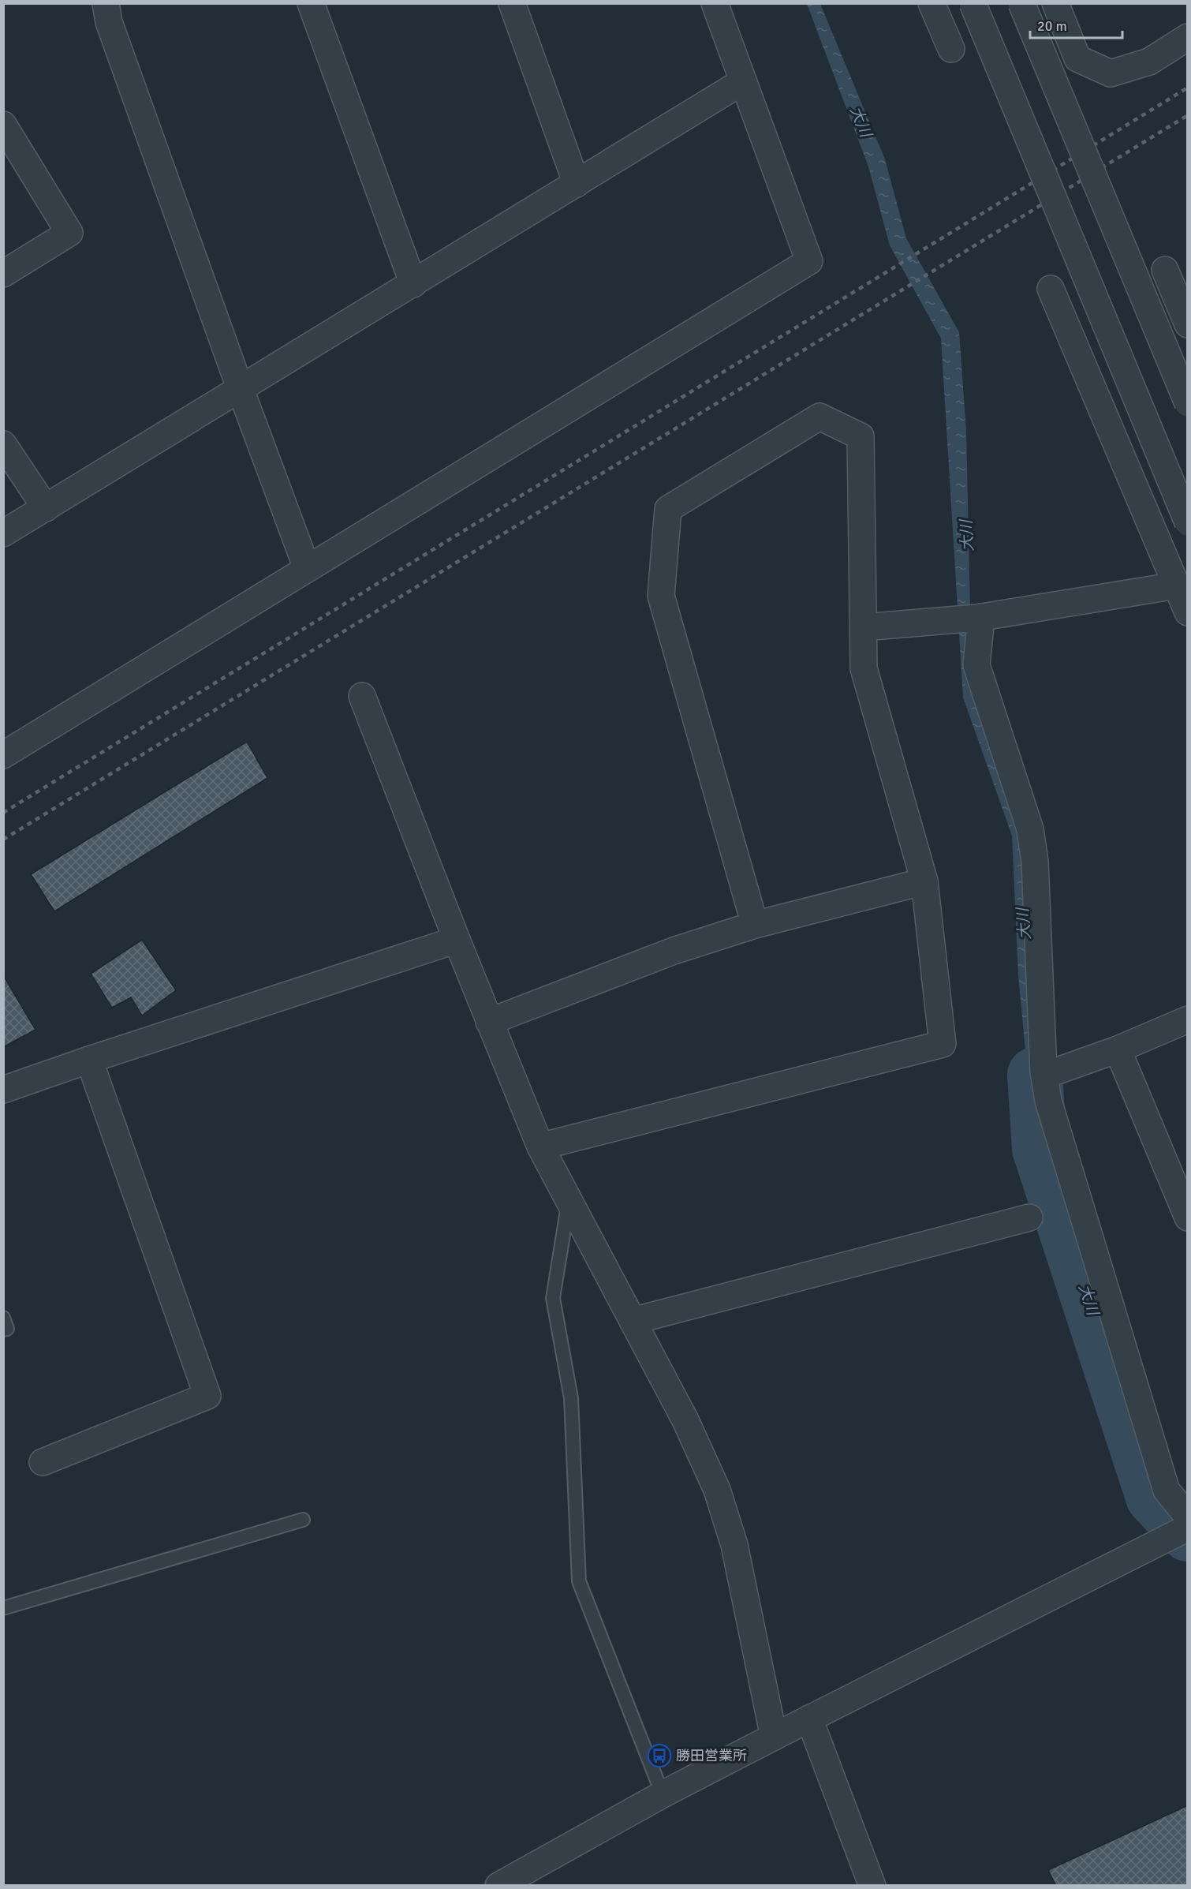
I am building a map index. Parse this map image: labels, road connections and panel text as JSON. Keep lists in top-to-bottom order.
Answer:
{
  "water": ["大川"],
  "places": {
    "bus stop": ["勝田営業所"]
  },
  "scale_bar": "20 m"
}
